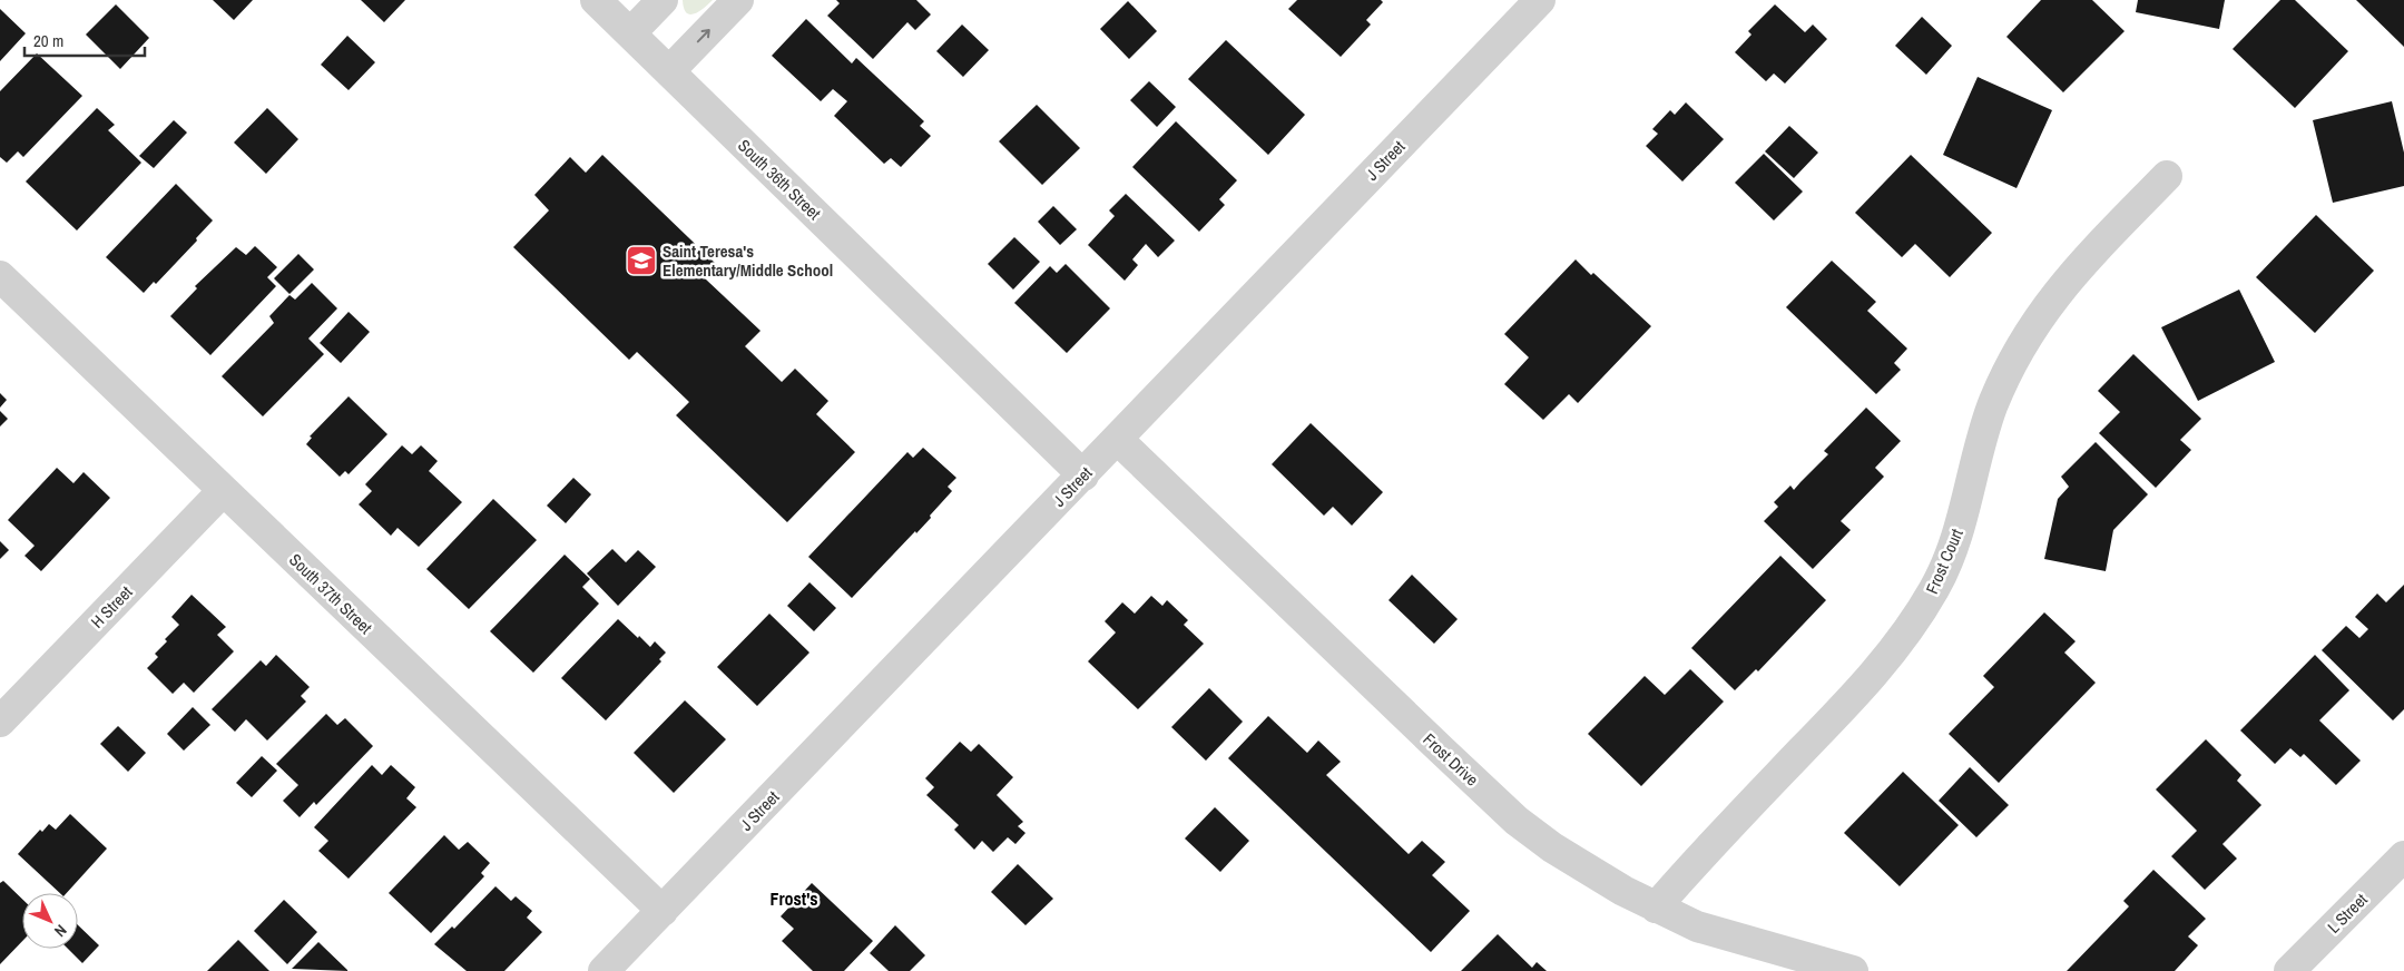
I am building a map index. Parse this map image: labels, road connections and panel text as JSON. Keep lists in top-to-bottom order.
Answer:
{
  "streets": {
    "street": [
      "J Street",
      "South 36th Street",
      "Frost Court",
      "South 37th Street",
      "H Street",
      "Frost Drive",
      "L Street"
    ]
  },
  "crossings": [
    ["J Street", "South 36th Street"],
    ["J Street", "South 37th Street"],
    ["J Street", "Frost Drive"],
    ["Frost Court", "Frost Drive"],
    ["South 37th Street", "H Street"]
  ],
  "districts": ["Frost's"],
  "places": {
    "school or university": ["Saint Teresa's Elementary/Middle School"]
  },
  "scale_bar": "20 m",
  "north": "bottom right"
}
